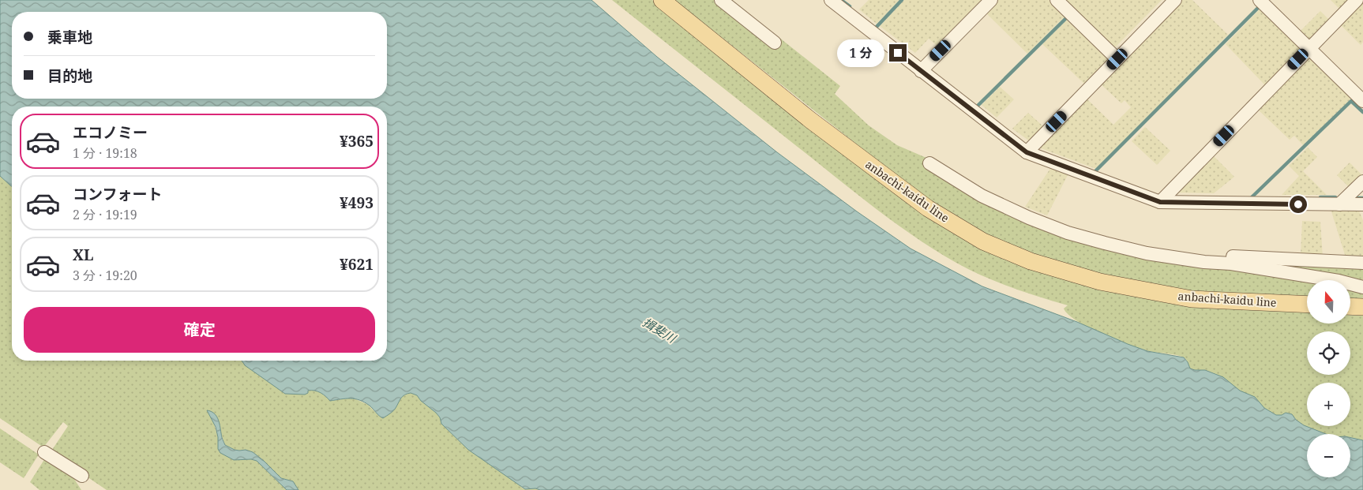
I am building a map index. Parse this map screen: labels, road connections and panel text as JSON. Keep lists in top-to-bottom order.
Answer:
{
  "streets": {
    "main road": ["anbachi-kaidu line"]
  },
  "water": ["揖斐川"],
  "north": "top",
  "page": {
    "banner": ["乗車地", "目的地"],
    "bubble": "1 分",
    "list": [
      {
        "name": "エコノミー",
        "note": "1 分 · 19:18",
        "value": "¥365"
      },
      {
        "name": "コンフォート",
        "note": "2 分 · 19:19",
        "value": "¥493"
      },
      {
        "name": "XL",
        "note": "3 分 · 19:20",
        "value": "¥621"
      }
    ],
    "map_buttons": ["+", "−"],
    "buttons": "確定"
  }
}
